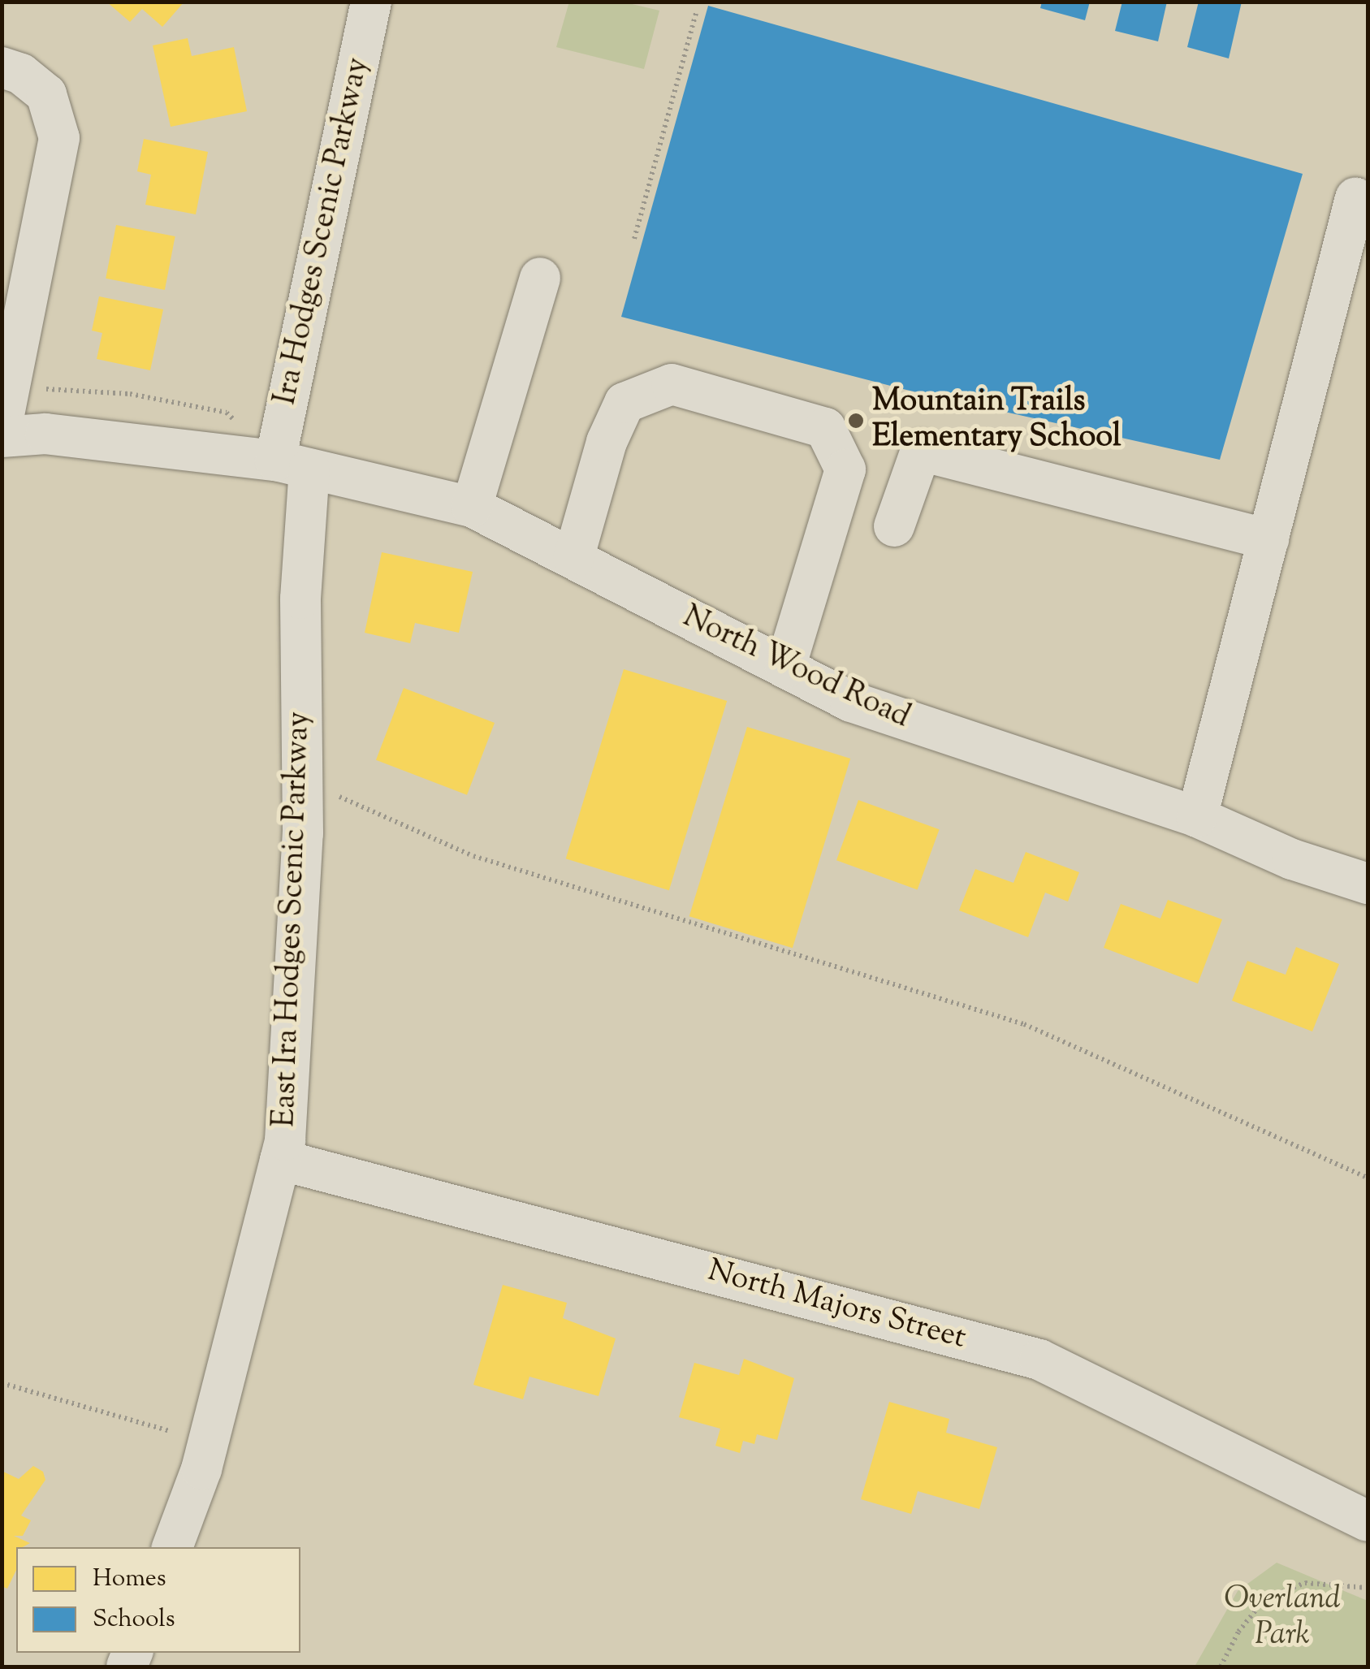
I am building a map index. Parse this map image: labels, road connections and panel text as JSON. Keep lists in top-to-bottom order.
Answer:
{
  "streets": {
    "street": [
      "Ira Hodges Scenic Parkway",
      "North Wood Road",
      "East Ira Hodges Scenic Parkway",
      "North Majors Street"
    ]
  },
  "crossings": [
    ["Ira Hodges Scenic Parkway", "North Wood Road"],
    ["Ira Hodges Scenic Parkway", "East Ira Hodges Scenic Parkway"],
    ["North Wood Road", "East Ira Hodges Scenic Parkway"],
    ["East Ira Hodges Scenic Parkway", "North Majors Street"]
  ],
  "parks": ["Overland Park"],
  "places": ["Mountain Trails Elementary School"],
  "legend": ["Homes", "Schools"]
}
